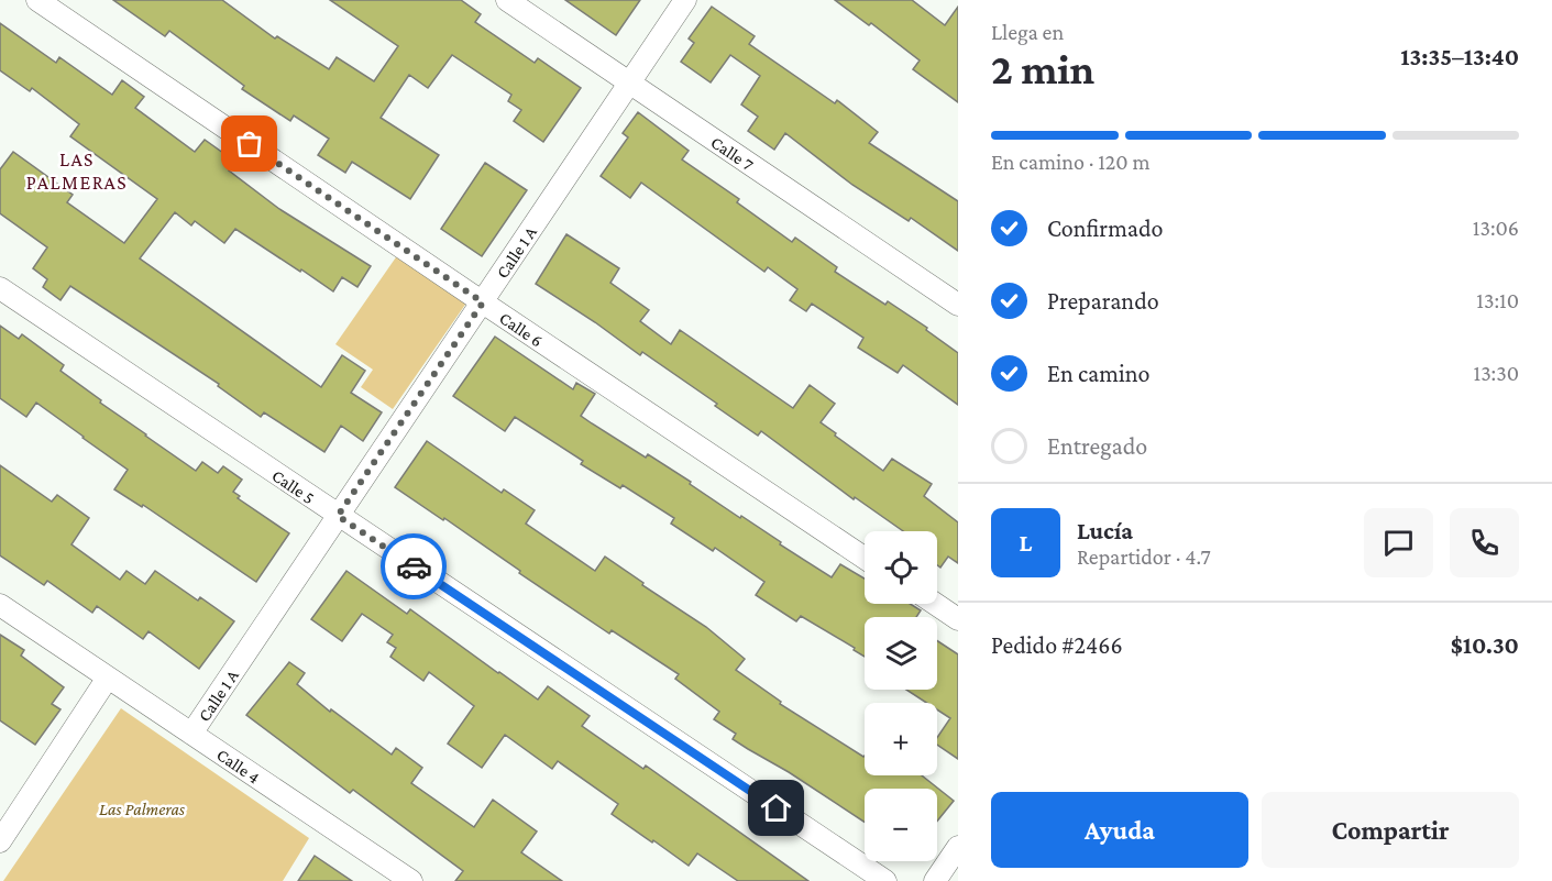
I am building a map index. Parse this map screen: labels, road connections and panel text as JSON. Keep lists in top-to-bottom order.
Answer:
{
  "streets": {
    "street": [
      "Calle 7",
      "Calle 1 A",
      "Calle 6",
      "Calle 5",
      "Calle 4"
    ]
  },
  "crossings": [
    ["Calle 7", "Calle 1 A"],
    ["Calle 1 A", "Calle 6"],
    ["Calle 1 A", "Calle 5"],
    ["Calle 1 A", "Calle 4"]
  ],
  "districts": ["LAS PALMERAS"],
  "parks": ["Las Palmeras"],
  "page": {
    "heading": ["2 min", "Llega en", "13:35–13:40"],
    "panel": [
      "Lucía",
      "Repartidor · 4.7",
      "Pedido #2466",
      "$10.30"
    ],
    "bar": "En camino · 120 m",
    "list": [
      ["Confirmado", "13:06"],
      ["Preparando", "13:10"],
      ["En camino", "13:30"],
      "Entregado"
    ],
    "round": "L",
    "map_buttons": ["+", "−"],
    "buttons": ["Ayuda", "Compartir"]
  }
}
